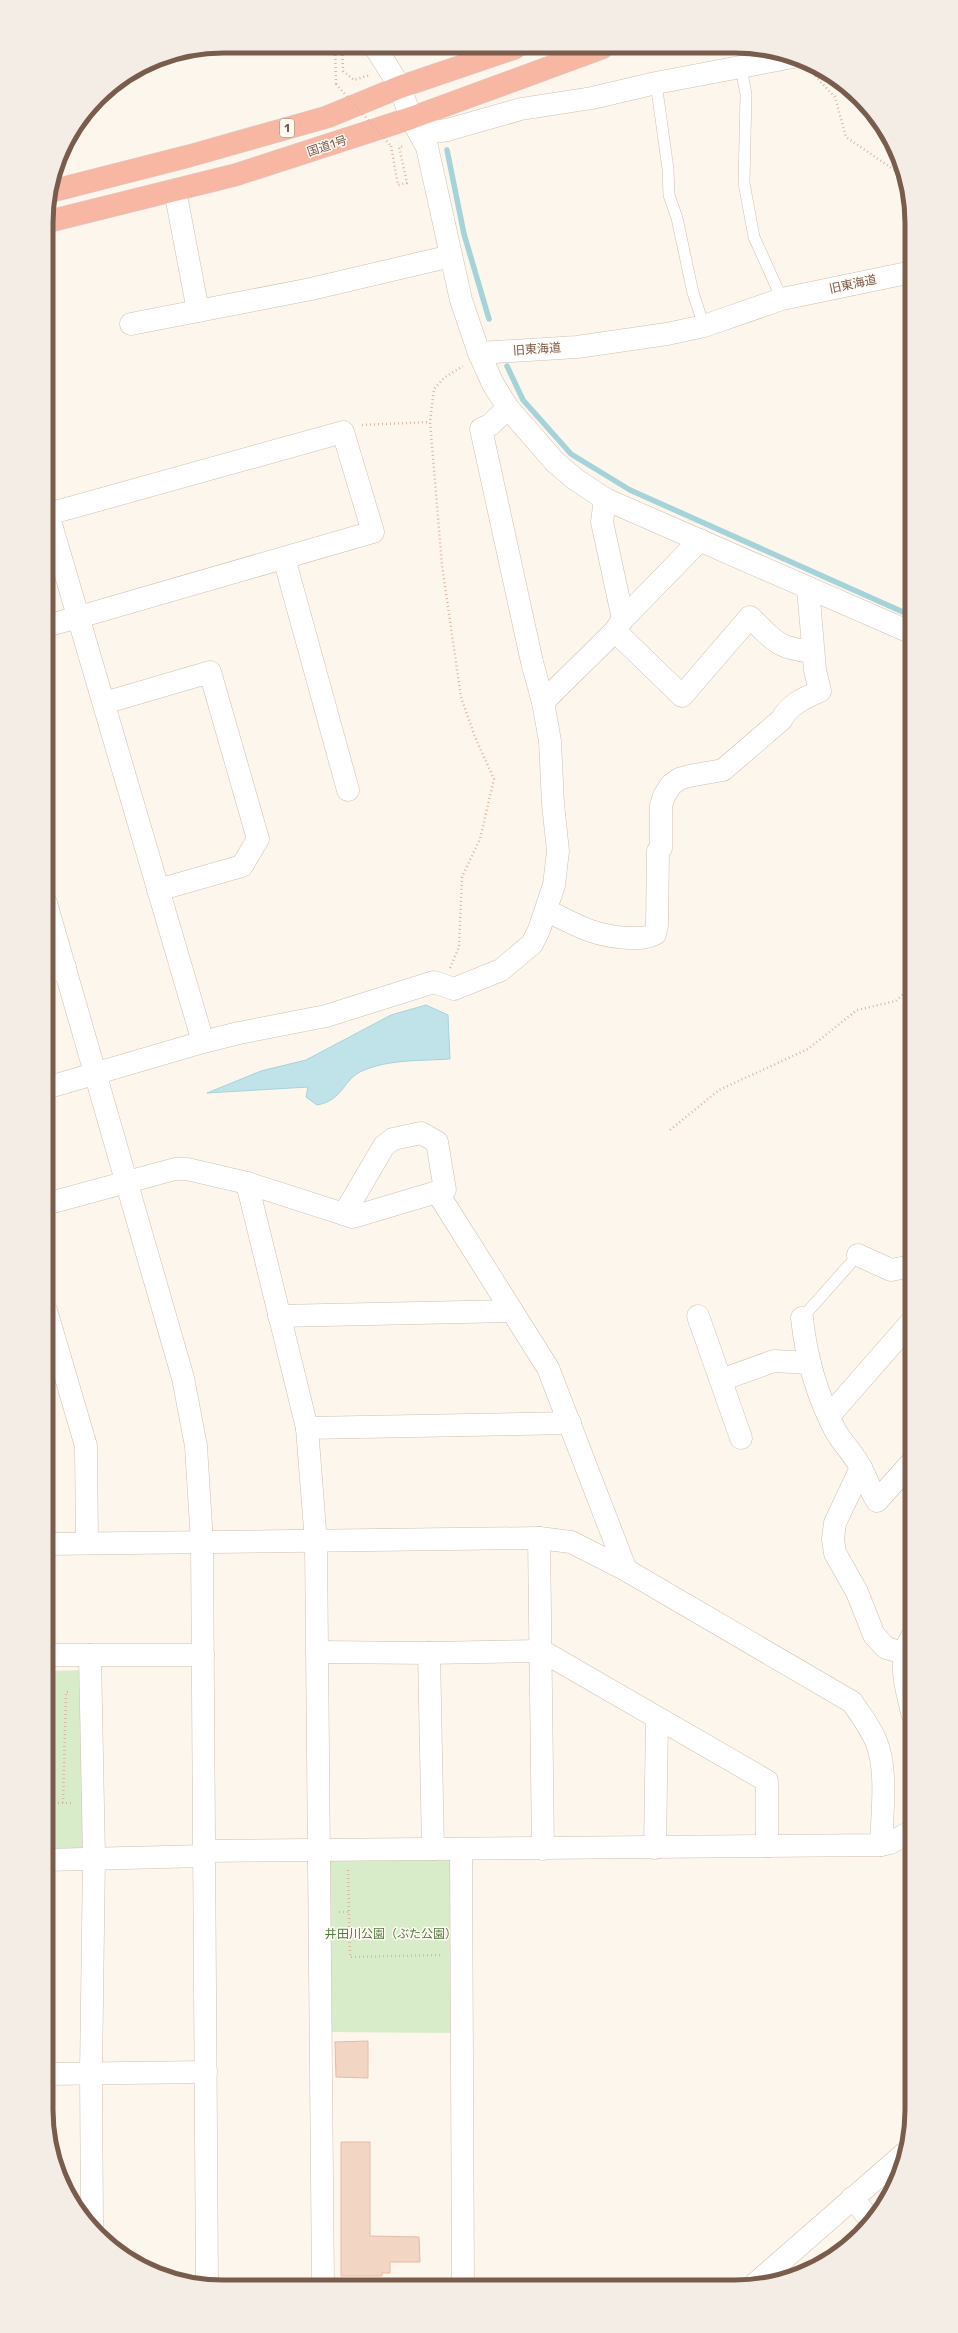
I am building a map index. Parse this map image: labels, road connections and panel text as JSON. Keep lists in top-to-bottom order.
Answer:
{
  "streets": {
    "highway": ["1", "国道1号"],
    "street": ["旧東海道"]
  },
  "parks": ["井田川公園（ぶた公園）"]
}
